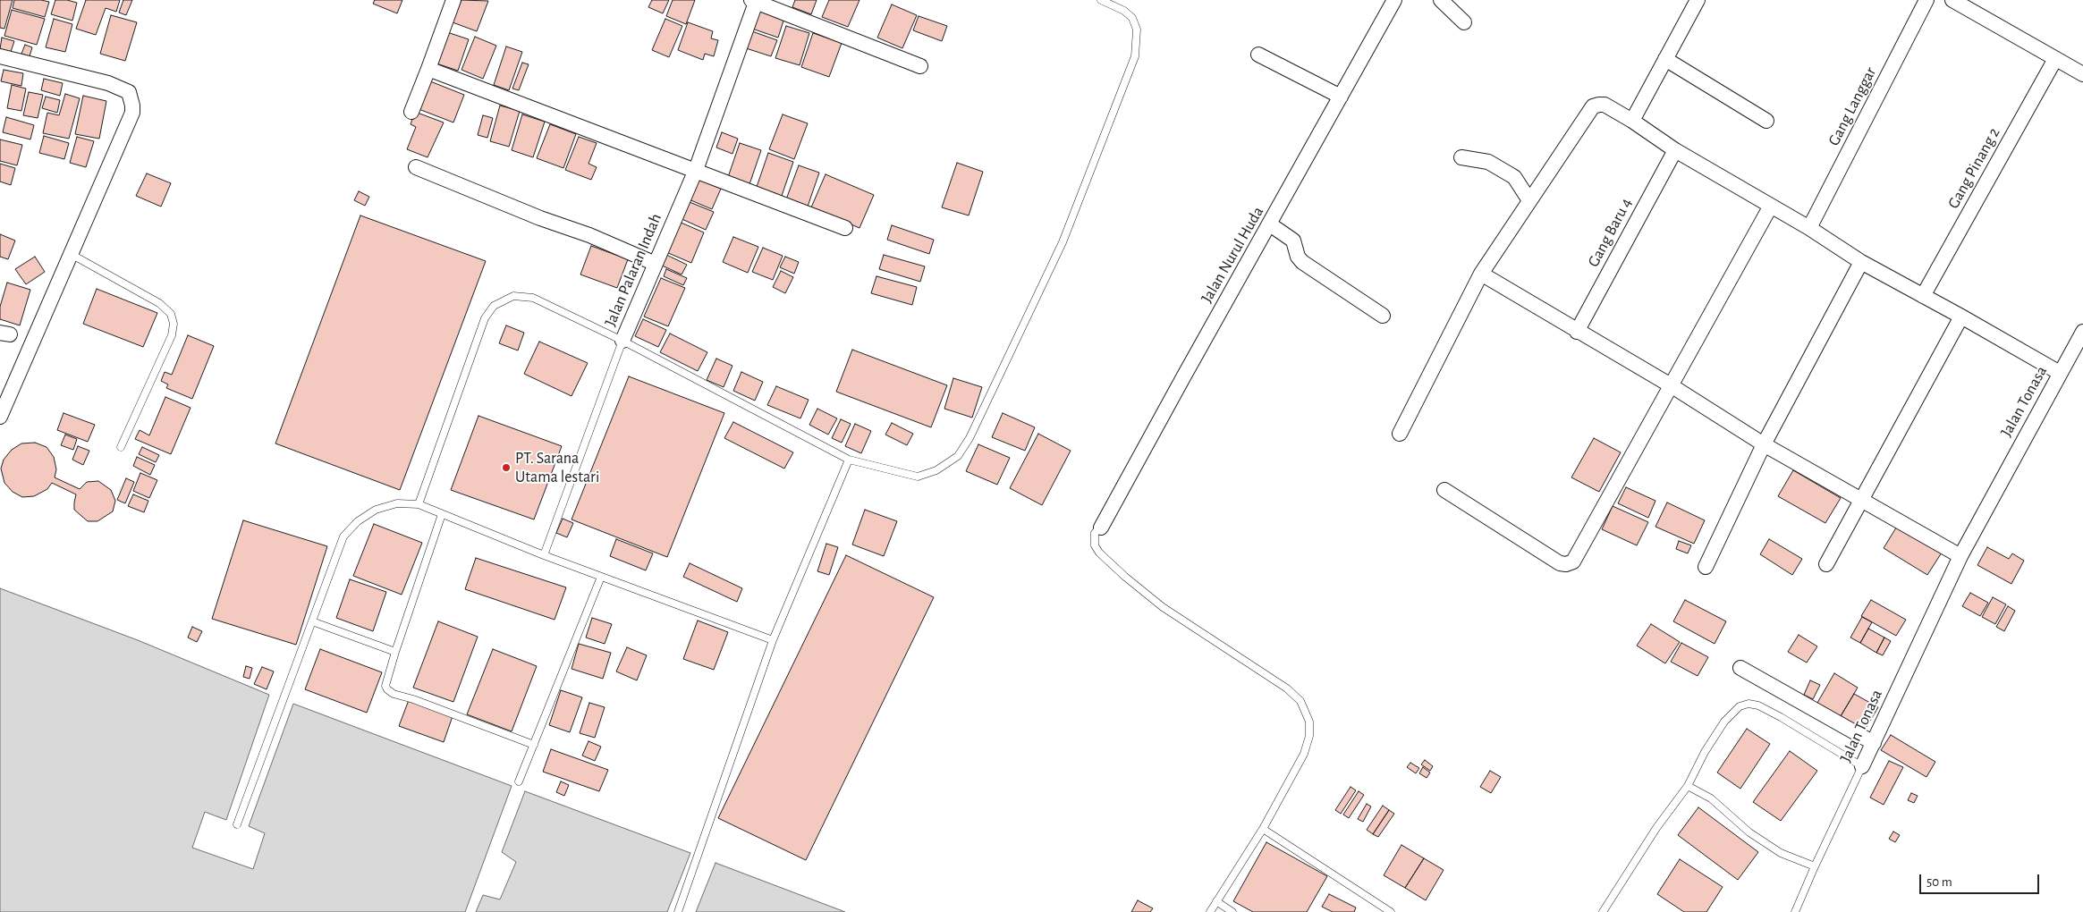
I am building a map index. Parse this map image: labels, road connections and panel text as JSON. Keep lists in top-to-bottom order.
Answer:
{
  "streets": {
    "street": [
      "Gang Langgar",
      "Gang Pinang 2",
      "Gang Baru 4",
      "Jalan Nurul Huda",
      "Jalan Palaran Indah",
      "Jalan Tonasa"
    ]
  },
  "places": ["PT. Sarana Utama lestari"],
  "scale_bar": "50 m"
}
